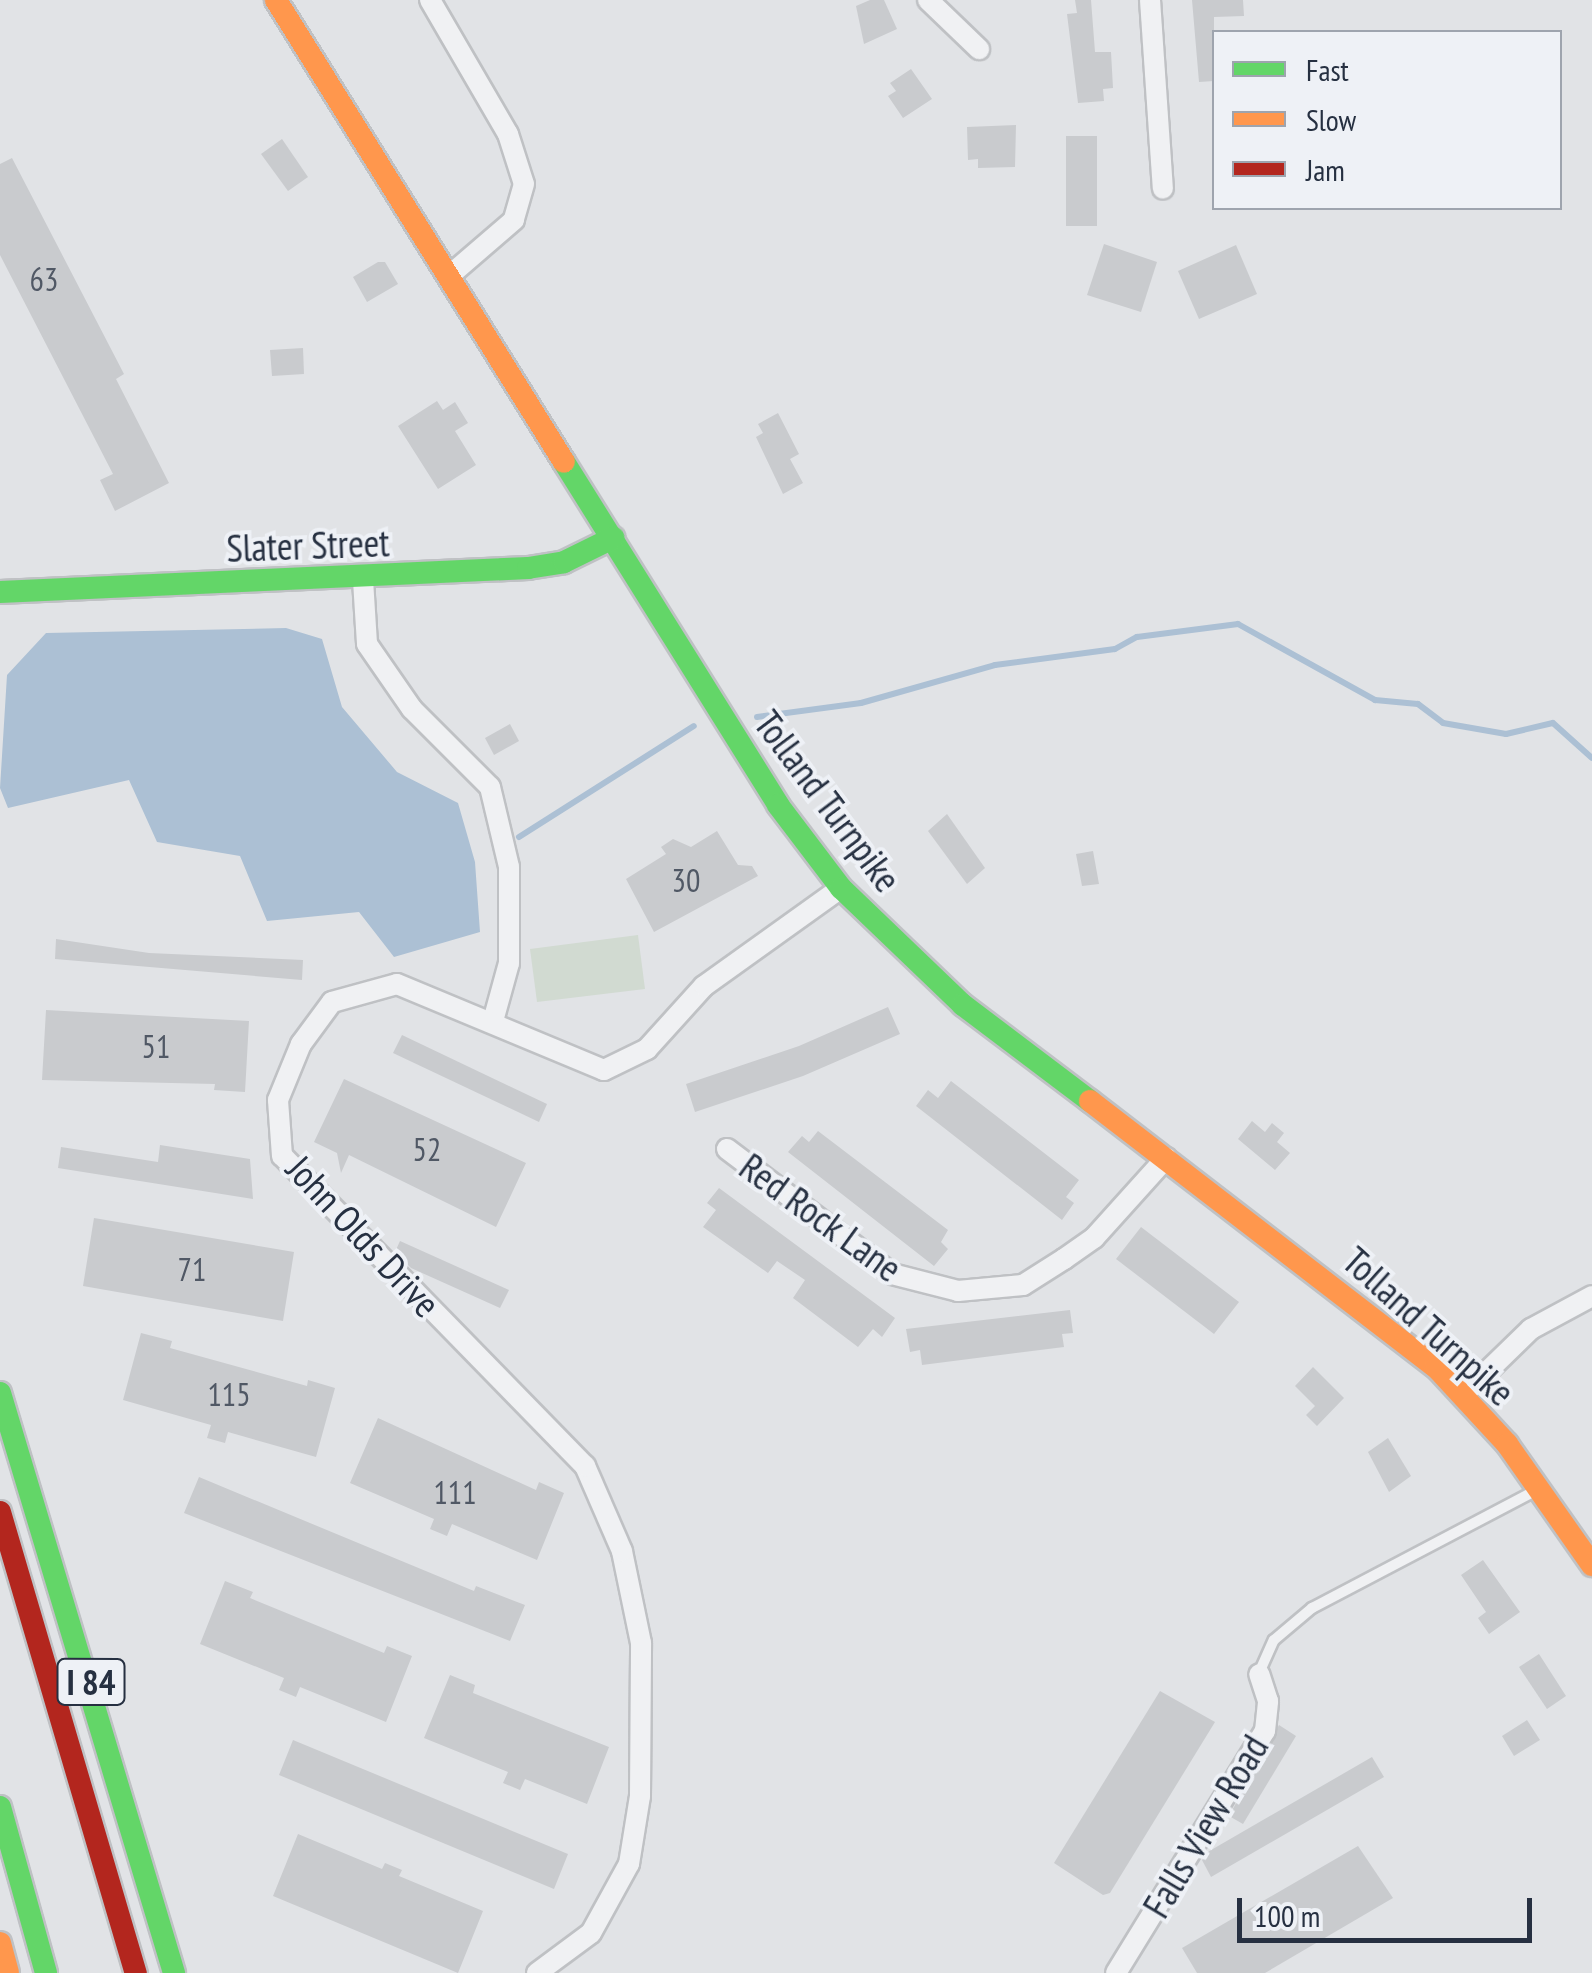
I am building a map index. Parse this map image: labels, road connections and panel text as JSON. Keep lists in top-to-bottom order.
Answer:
{
  "streets": {
    "main road": ["Slater Street", "Tolland Turnpike", "I 84"],
    "street": ["Red Rock Lane", "John Olds Drive", "Falls View Road"]
  },
  "crossings": [
    ["Slater Street", "Tolland Turnpike"],
    ["Tolland Turnpike", "Red Rock Lane"],
    ["Tolland Turnpike", "John Olds Drive"]
  ],
  "house_numbers": [
    "63",
    "30",
    "51",
    "52",
    "71",
    "115",
    "111"
  ],
  "legend": ["Fast", "Slow", "Jam"],
  "scale_bar": "100 m"
}
